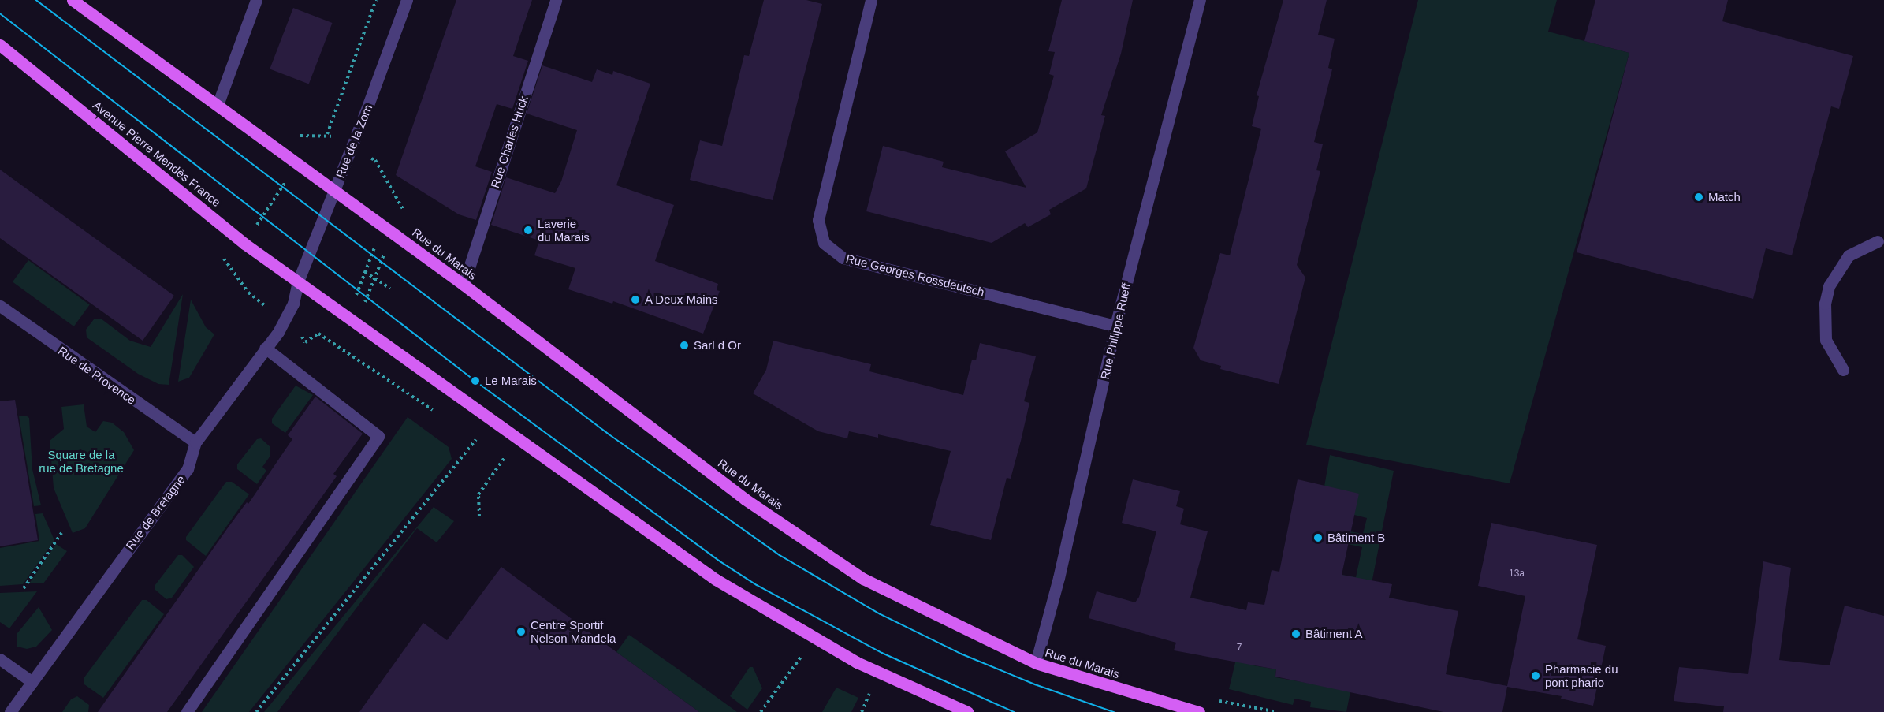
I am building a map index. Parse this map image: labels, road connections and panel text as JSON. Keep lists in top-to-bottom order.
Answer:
{
  "streets": {
    "main road": ["Avenue Pierre Mendès France", "Rue du Marais"],
    "street": [
      "Rue de la Zorn",
      "Rue Charles Huck",
      "Rue Georges Rossdeutsch",
      "Rue Philippe Rueff",
      "Rue de Provence",
      "Rue de Bretagne"
    ]
  },
  "crossings": [
    ["Rue de la Zorn", "Avenue Pierre Mendès France"],
    ["Rue de la Zorn", "Rue du Marais"],
    ["Rue de la Zorn", "Rue de Bretagne"],
    ["Rue Charles Huck", "Rue du Marais"],
    ["Avenue Pierre Mendès France", "Rue de Bretagne"],
    ["Rue du Marais", "Rue Philippe Rueff"],
    ["Rue Georges Rossdeutsch", "Rue Philippe Rueff"],
    ["Rue de Provence", "Rue de Bretagne"]
  ],
  "parks": ["Square de la rue de Bretagne"],
  "places": [
    "Match",
    "Laverie du Marais",
    "A Deux Mains",
    "Sarl d Or",
    "Le Marais",
    "Bâtiment B",
    "Centre Sportif Nelson Mandela",
    "Bâtiment A",
    "Pharmacie du pont phario"
  ],
  "house_numbers": ["13a", "7"]
}
